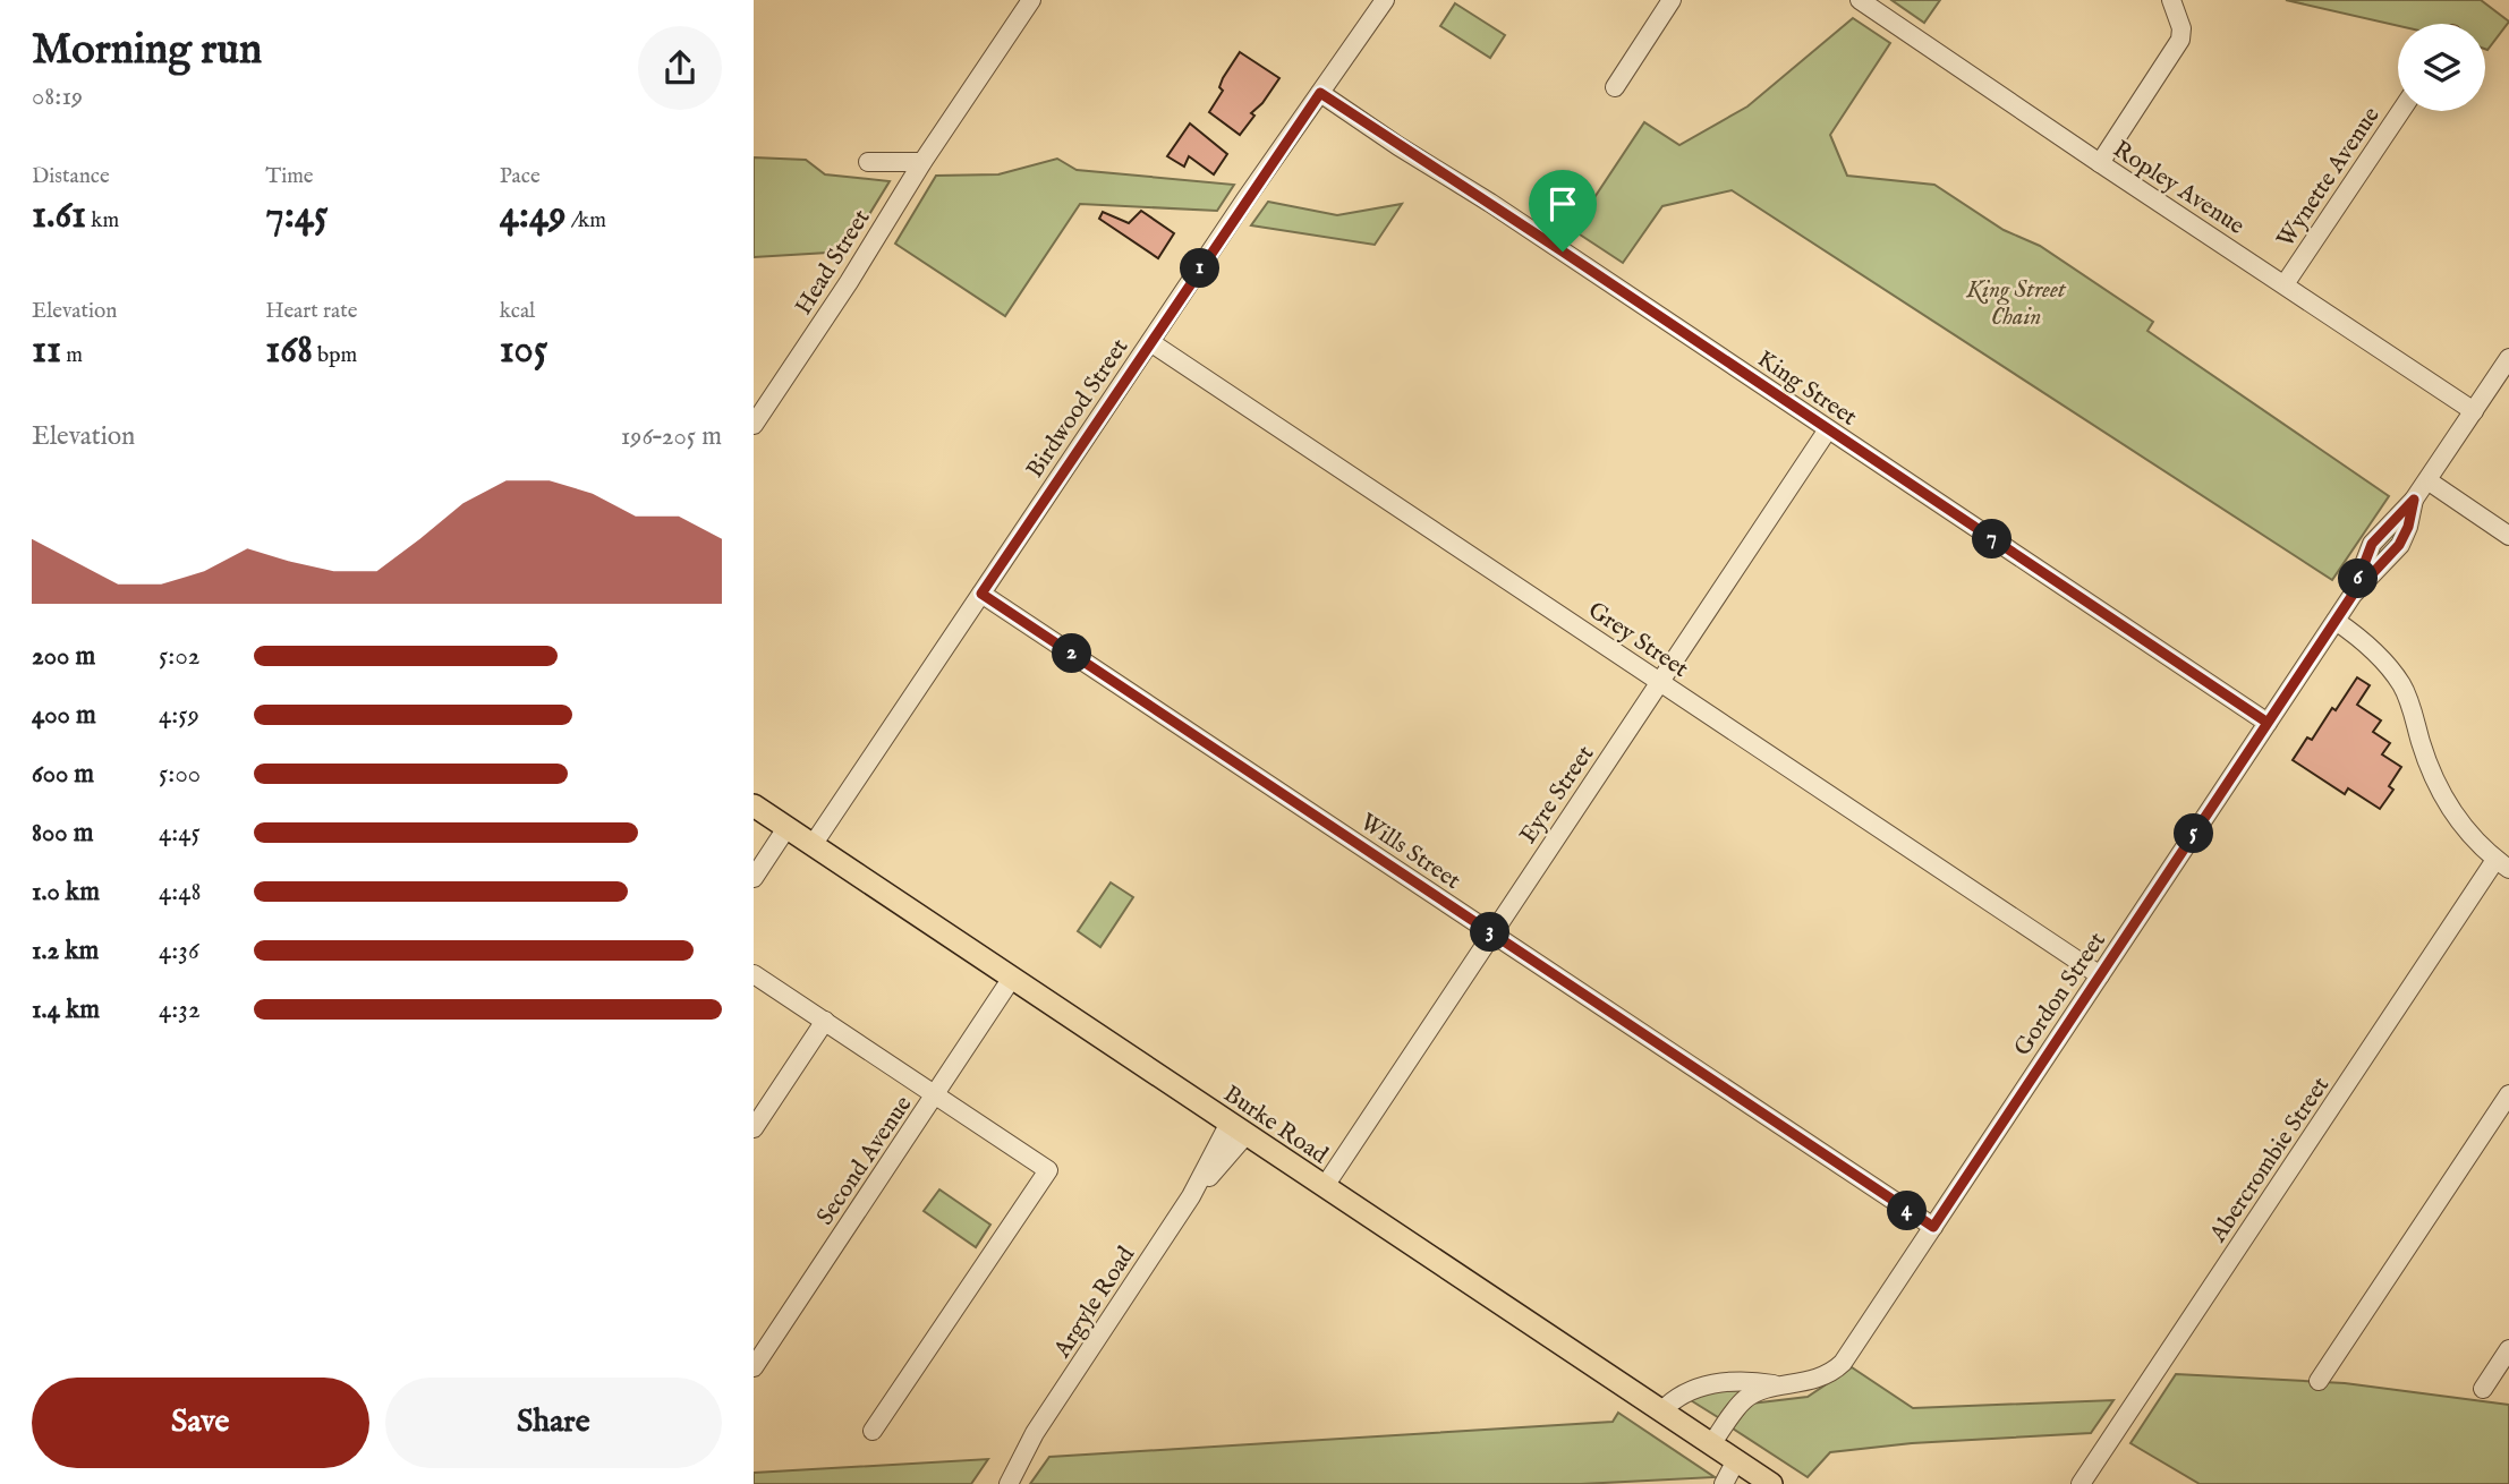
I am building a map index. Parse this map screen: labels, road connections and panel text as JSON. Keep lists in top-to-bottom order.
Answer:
{
  "streets": {
    "main road": ["Burke Road"],
    "street": [
      "Wynette Avenue",
      "Ropley Avenue",
      "Head Street",
      "King Street",
      "Birdwood Street",
      "Grey Street",
      "Eyre Street",
      "Wills Street",
      "Gordon Street",
      "Abercrombie Street",
      "Second Avenue",
      "Argyle Road"
    ]
  },
  "crossings": [
    ["Wynette Avenue", "Ropley Avenue"],
    ["Ropley Avenue", "Gordon Street"],
    ["King Street", "Birdwood Street"],
    ["King Street", "Eyre Street"],
    ["King Street", "Gordon Street"],
    ["Birdwood Street", "Grey Street"],
    ["Birdwood Street", "Wills Street"],
    ["Birdwood Street", "Burke Road"],
    ["Grey Street", "Eyre Street"],
    ["Grey Street", "Gordon Street"],
    ["Eyre Street", "Wills Street"],
    ["Eyre Street", "Burke Road"],
    ["Wills Street", "Gordon Street"],
    ["Gordon Street", "Burke Road"],
    ["Burke Road", "Second Avenue"],
    ["Burke Road", "Argyle Road"]
  ],
  "parks": ["King Street Chain"],
  "page": {
    "heading": ["Morning run", "08:19"],
    "stats": [
      ["Distance", "1.61 km"],
      ["Time", "7:45"],
      ["Pace", "4:49 /km"],
      ["Elevation", "11 m"],
      ["Heart rate", "168 bpm"],
      ["kcal", "105"]
    ],
    "pins": [
      "1",
      "7",
      "6",
      "2",
      "5",
      "3",
      "4"
    ],
    "chart": ["Elevation", "196–205 m"],
    "list": [
      {
        "name": "200 m",
        "note": "5:02"
      },
      {
        "name": "400 m",
        "note": "4:59"
      },
      {
        "name": "600 m",
        "note": "5:00"
      },
      {
        "name": "800 m",
        "note": "4:45"
      },
      {
        "name": "1.0 km",
        "note": "4:48"
      },
      {
        "name": "1.2 km",
        "note": "4:36"
      },
      {
        "name": "1.4 km",
        "note": "4:32"
      }
    ],
    "buttons": ["Save", "Share"]
  }
}
